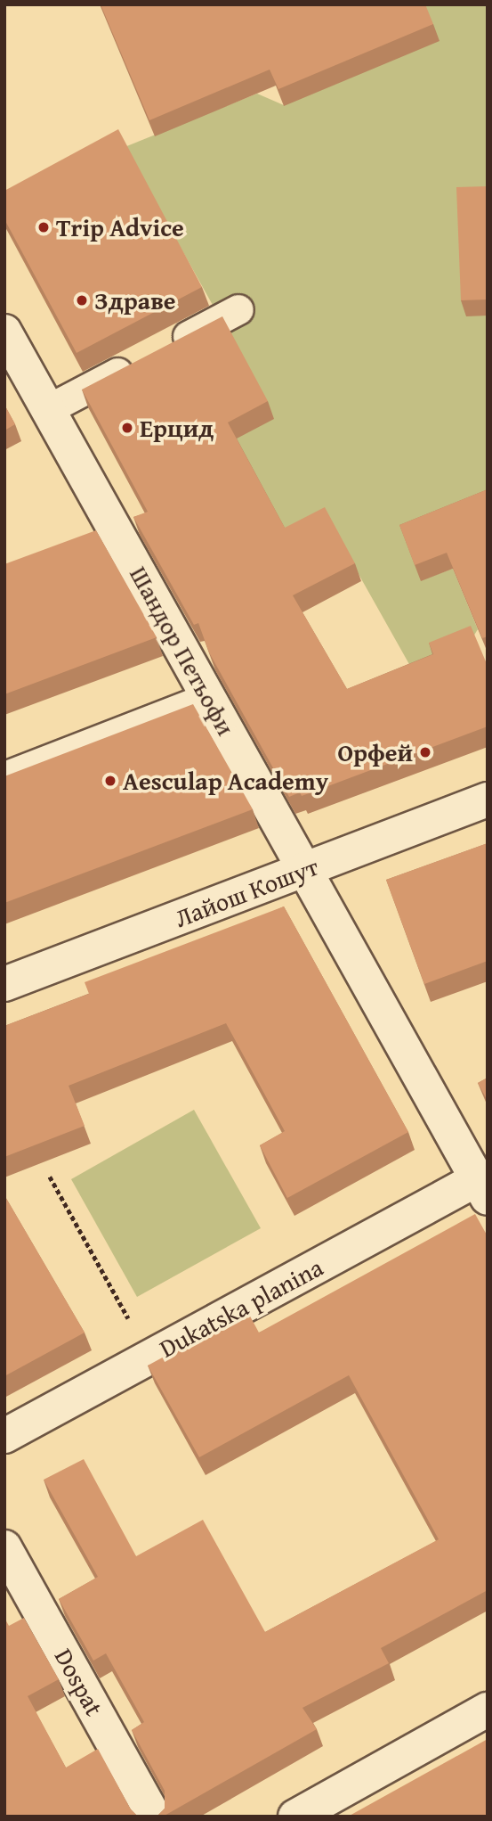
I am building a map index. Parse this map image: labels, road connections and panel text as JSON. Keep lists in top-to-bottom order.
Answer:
{
  "streets": {
    "street": [
      "Шандор Петьофи",
      "Лайош Кошут",
      "Dukatska planina",
      "Dospat"
    ]
  },
  "crossings": [
    ["Шандор Петьофи", "Лайош Кошут"],
    ["Шандор Петьофи", "Dukatska planina"]
  ],
  "places": [
    "Trip Advice",
    "Здраве",
    "Ерцид",
    "Орфей",
    "Aesculap Academy"
  ]
}
